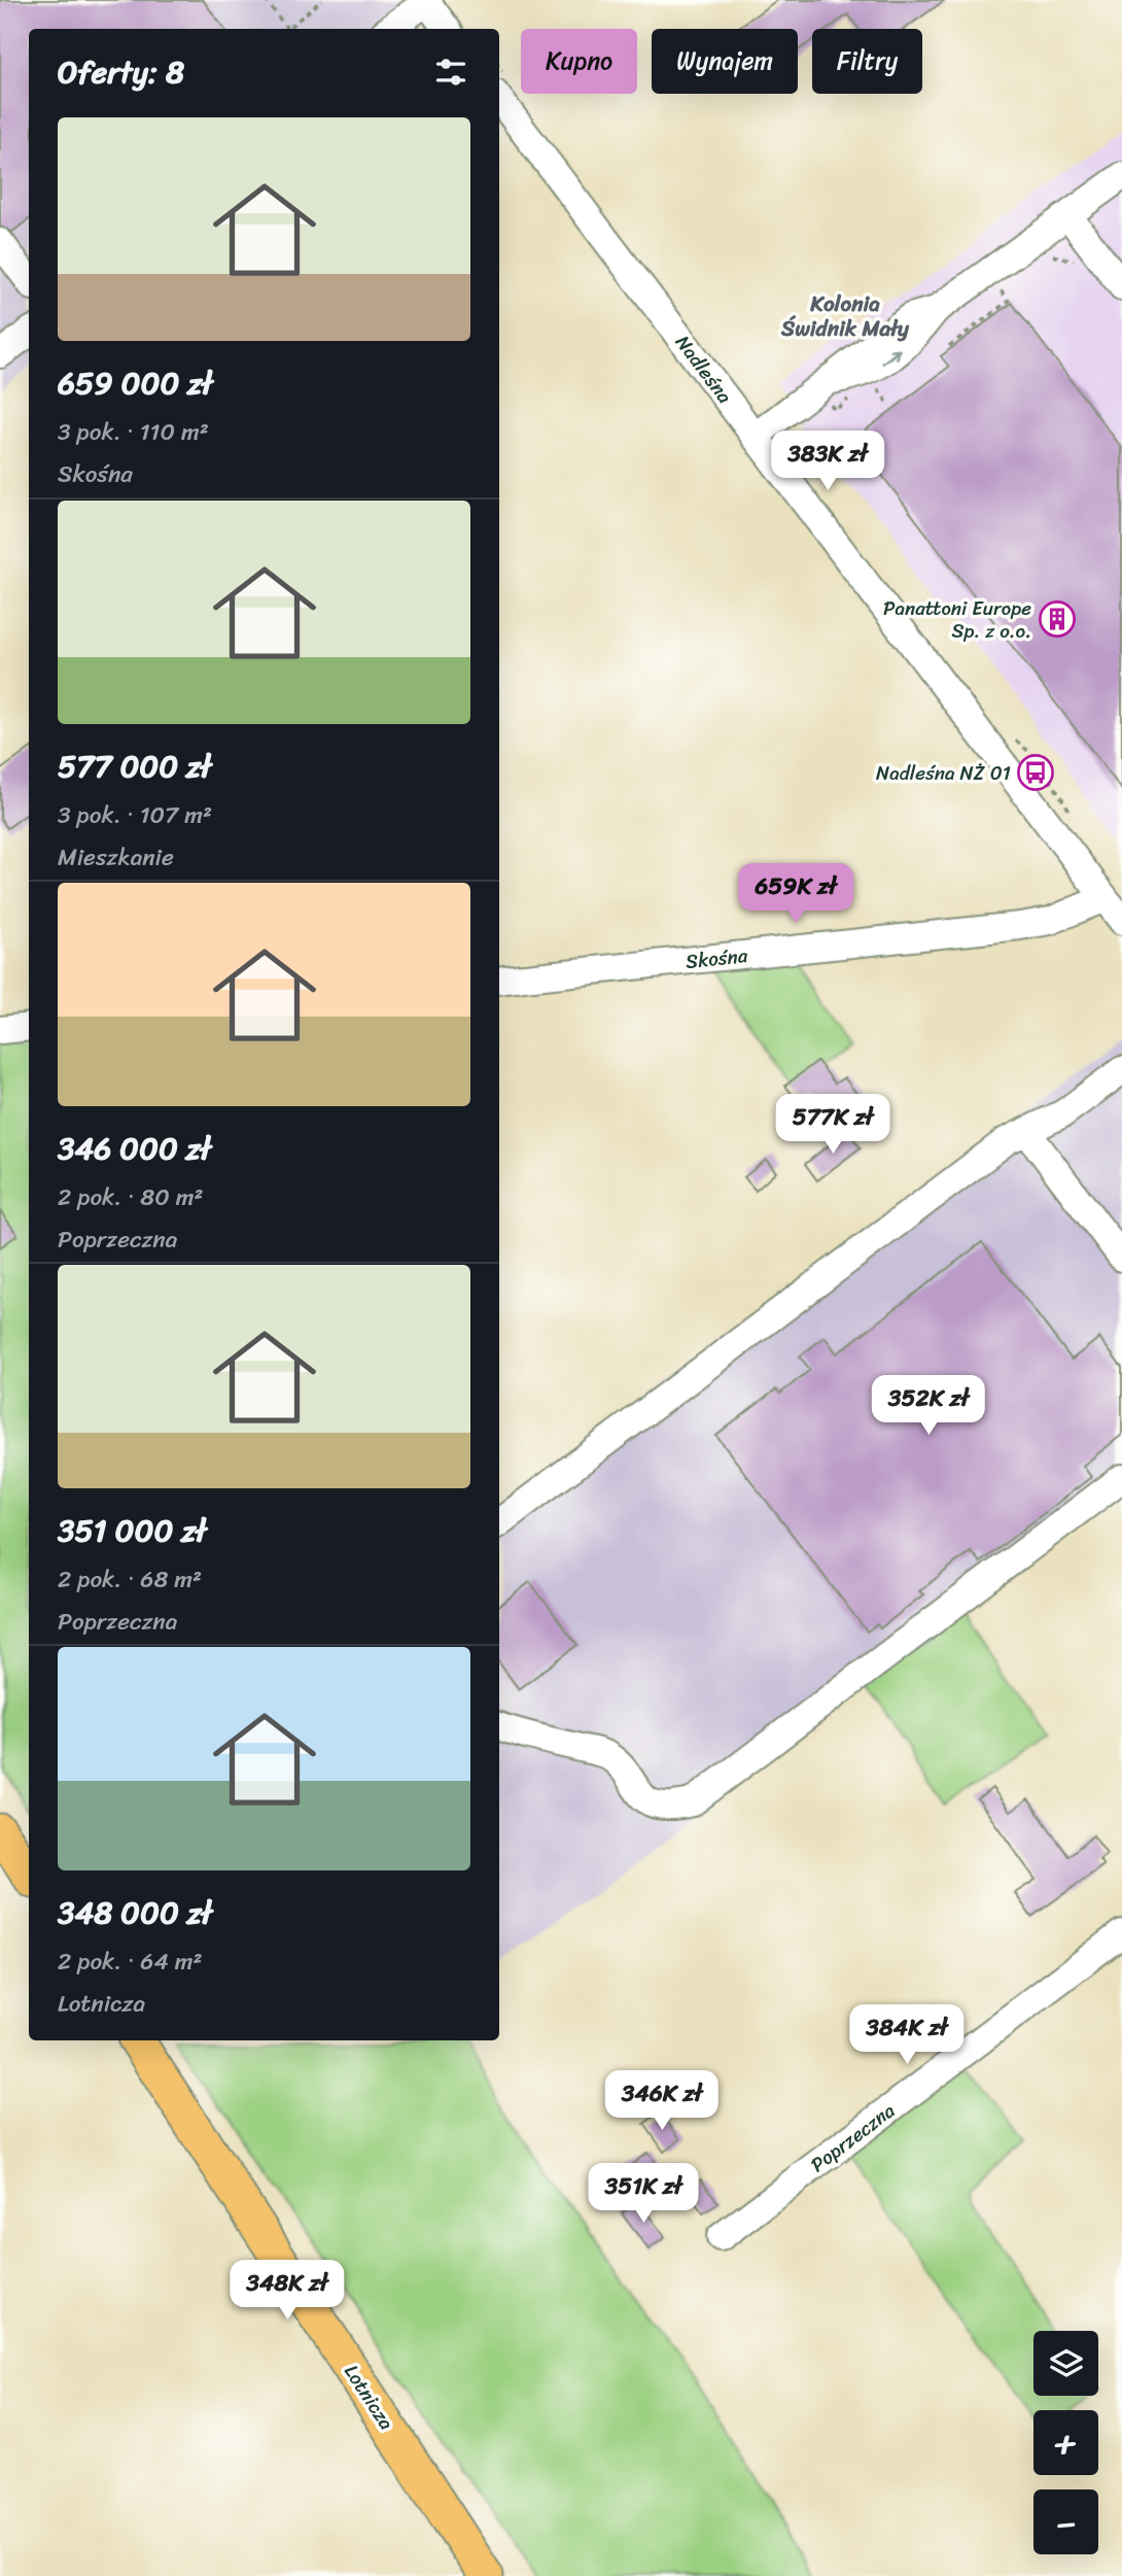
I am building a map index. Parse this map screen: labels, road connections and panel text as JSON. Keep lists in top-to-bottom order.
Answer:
{
  "streets": {
    "main road": ["Lotnicza"],
    "street": ["Nadleśna", "Skośna", "Poprzeczna"]
  },
  "crossings": [
    ["Nadleśna", "Skośna"]
  ],
  "districts": ["Kolonia Świdnik Mały"],
  "places": {
    "building": ["Panattoni Europe Sp. z o.o."],
    "bus stop": ["Nadleśna NŻ 01"]
  },
  "page": {
    "chip": ["Kupno", "Wynajem", "Filtry"],
    "heading": "Oferty: 8",
    "list": [
      {
        "name": "659 000 zł",
        "note": "3 pok. · 110 m² · Skośna"
      },
      {
        "name": "577 000 zł",
        "note": "3 pok. · 107 m² · Mieszkanie"
      },
      {
        "name": "346 000 zł",
        "note": "2 pok. · 80 m² · Poprzeczna"
      },
      {
        "name": "351 000 zł",
        "note": "2 pok. · 68 m² · Poprzeczna"
      },
      {
        "name": "348 000 zł",
        "note": "2 pok. · 64 m² · Lotnicza"
      }
    ],
    "price": [
      "383K zł",
      "659K zł",
      "577K zł",
      "352K zł",
      "384K zł",
      "346K zł",
      "351K zł",
      "348K zł"
    ],
    "map_buttons": ["+", "−"]
  }
}
